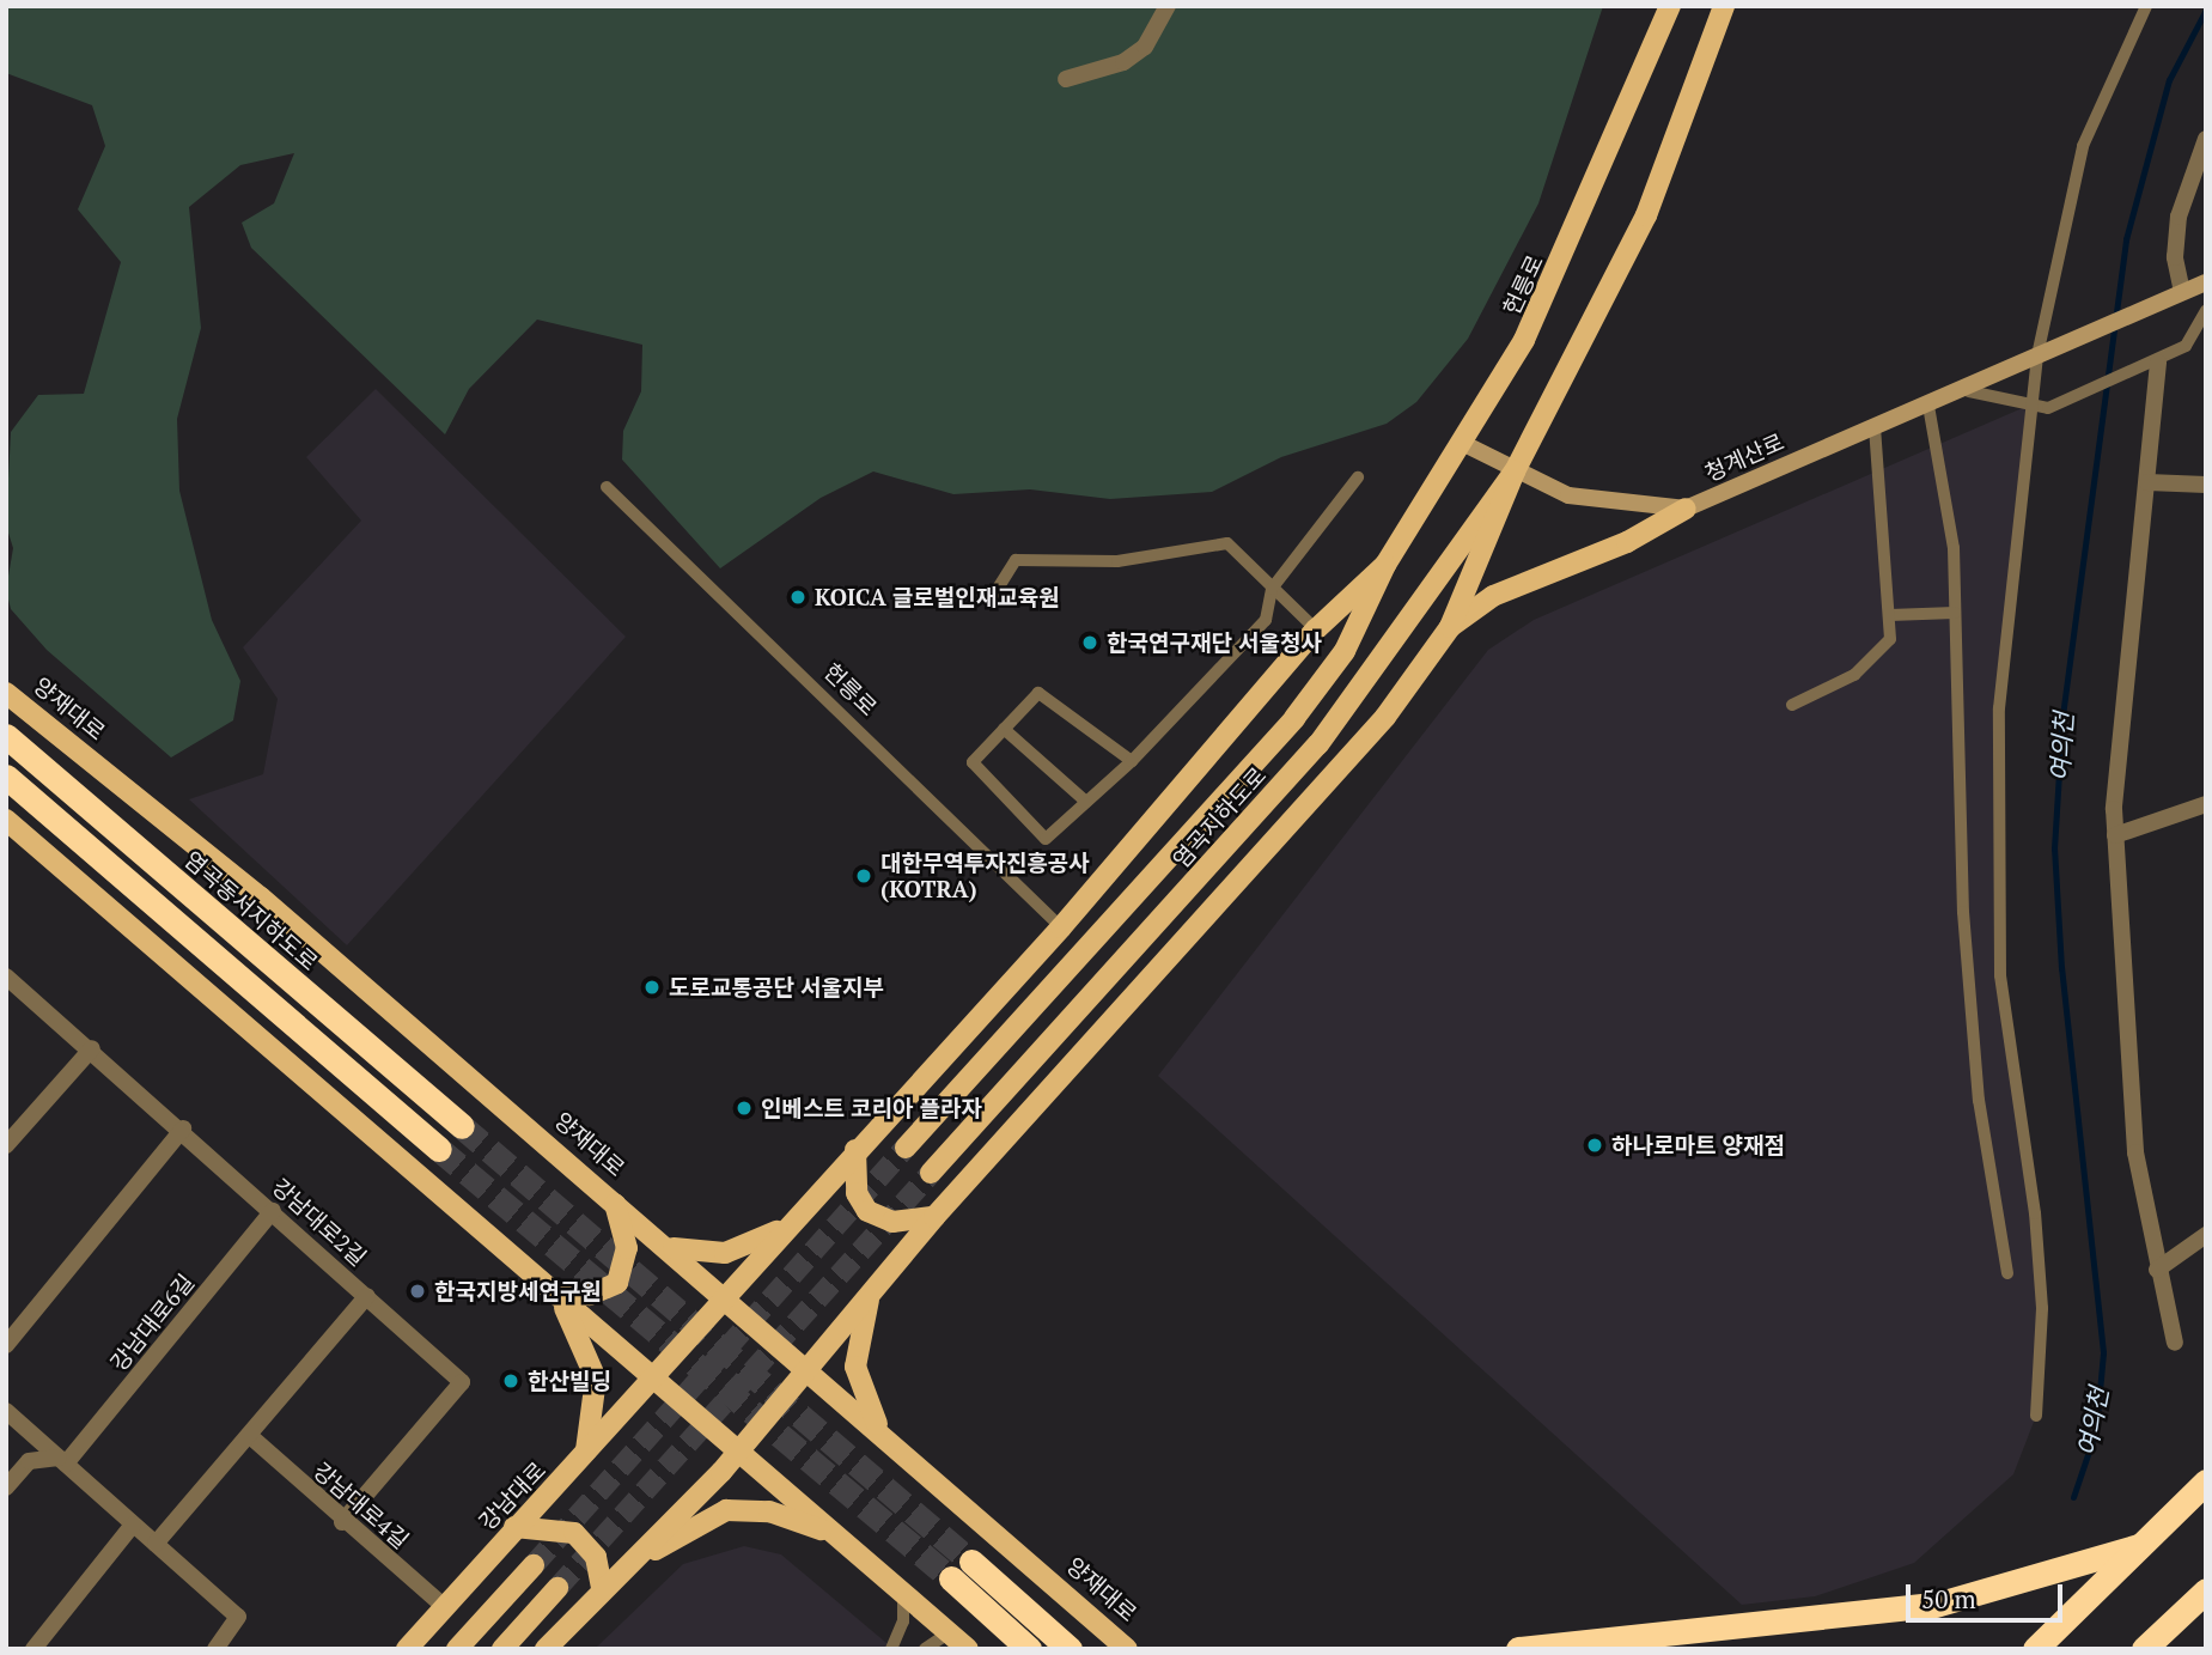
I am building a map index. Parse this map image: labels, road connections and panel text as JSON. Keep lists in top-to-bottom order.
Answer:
{
  "streets": {
    "highway": ["염곡동서지하도로"],
    "main road": [
      "헌릉로",
      "청계산로",
      "양재대로",
      "염곡지하도로",
      "강남대로"
    ],
    "street": ["강남대로2길", "강남대로6길", "강남대로4길"]
  },
  "crossings": [
    ["헌릉로", "청계산로"],
    ["헌릉로", "염곡지하도로"],
    ["헌릉로", "강남대로"],
    ["청계산로", "염곡지하도로"],
    ["양재대로", "강남대로"],
    ["염곡지하도로", "강남대로"],
    ["강남대로2길", "강남대로6길"],
    ["강남대로2길", "강남대로4길"],
    ["강남대로", "강남대로4길"]
  ],
  "water": ["여의천"],
  "places": [
    "KOICA 글로벌인재교육원",
    "한국연구재단 서울청사",
    "대한무역투자진흥공사 (KOTRA)",
    "도로교통공단 서울지부",
    "인베스트 코리아 플라자",
    "하나로마트 양재점",
    "한국지방세연구원",
    "한산빌딩"
  ],
  "scale_bar": "50 m"
}
